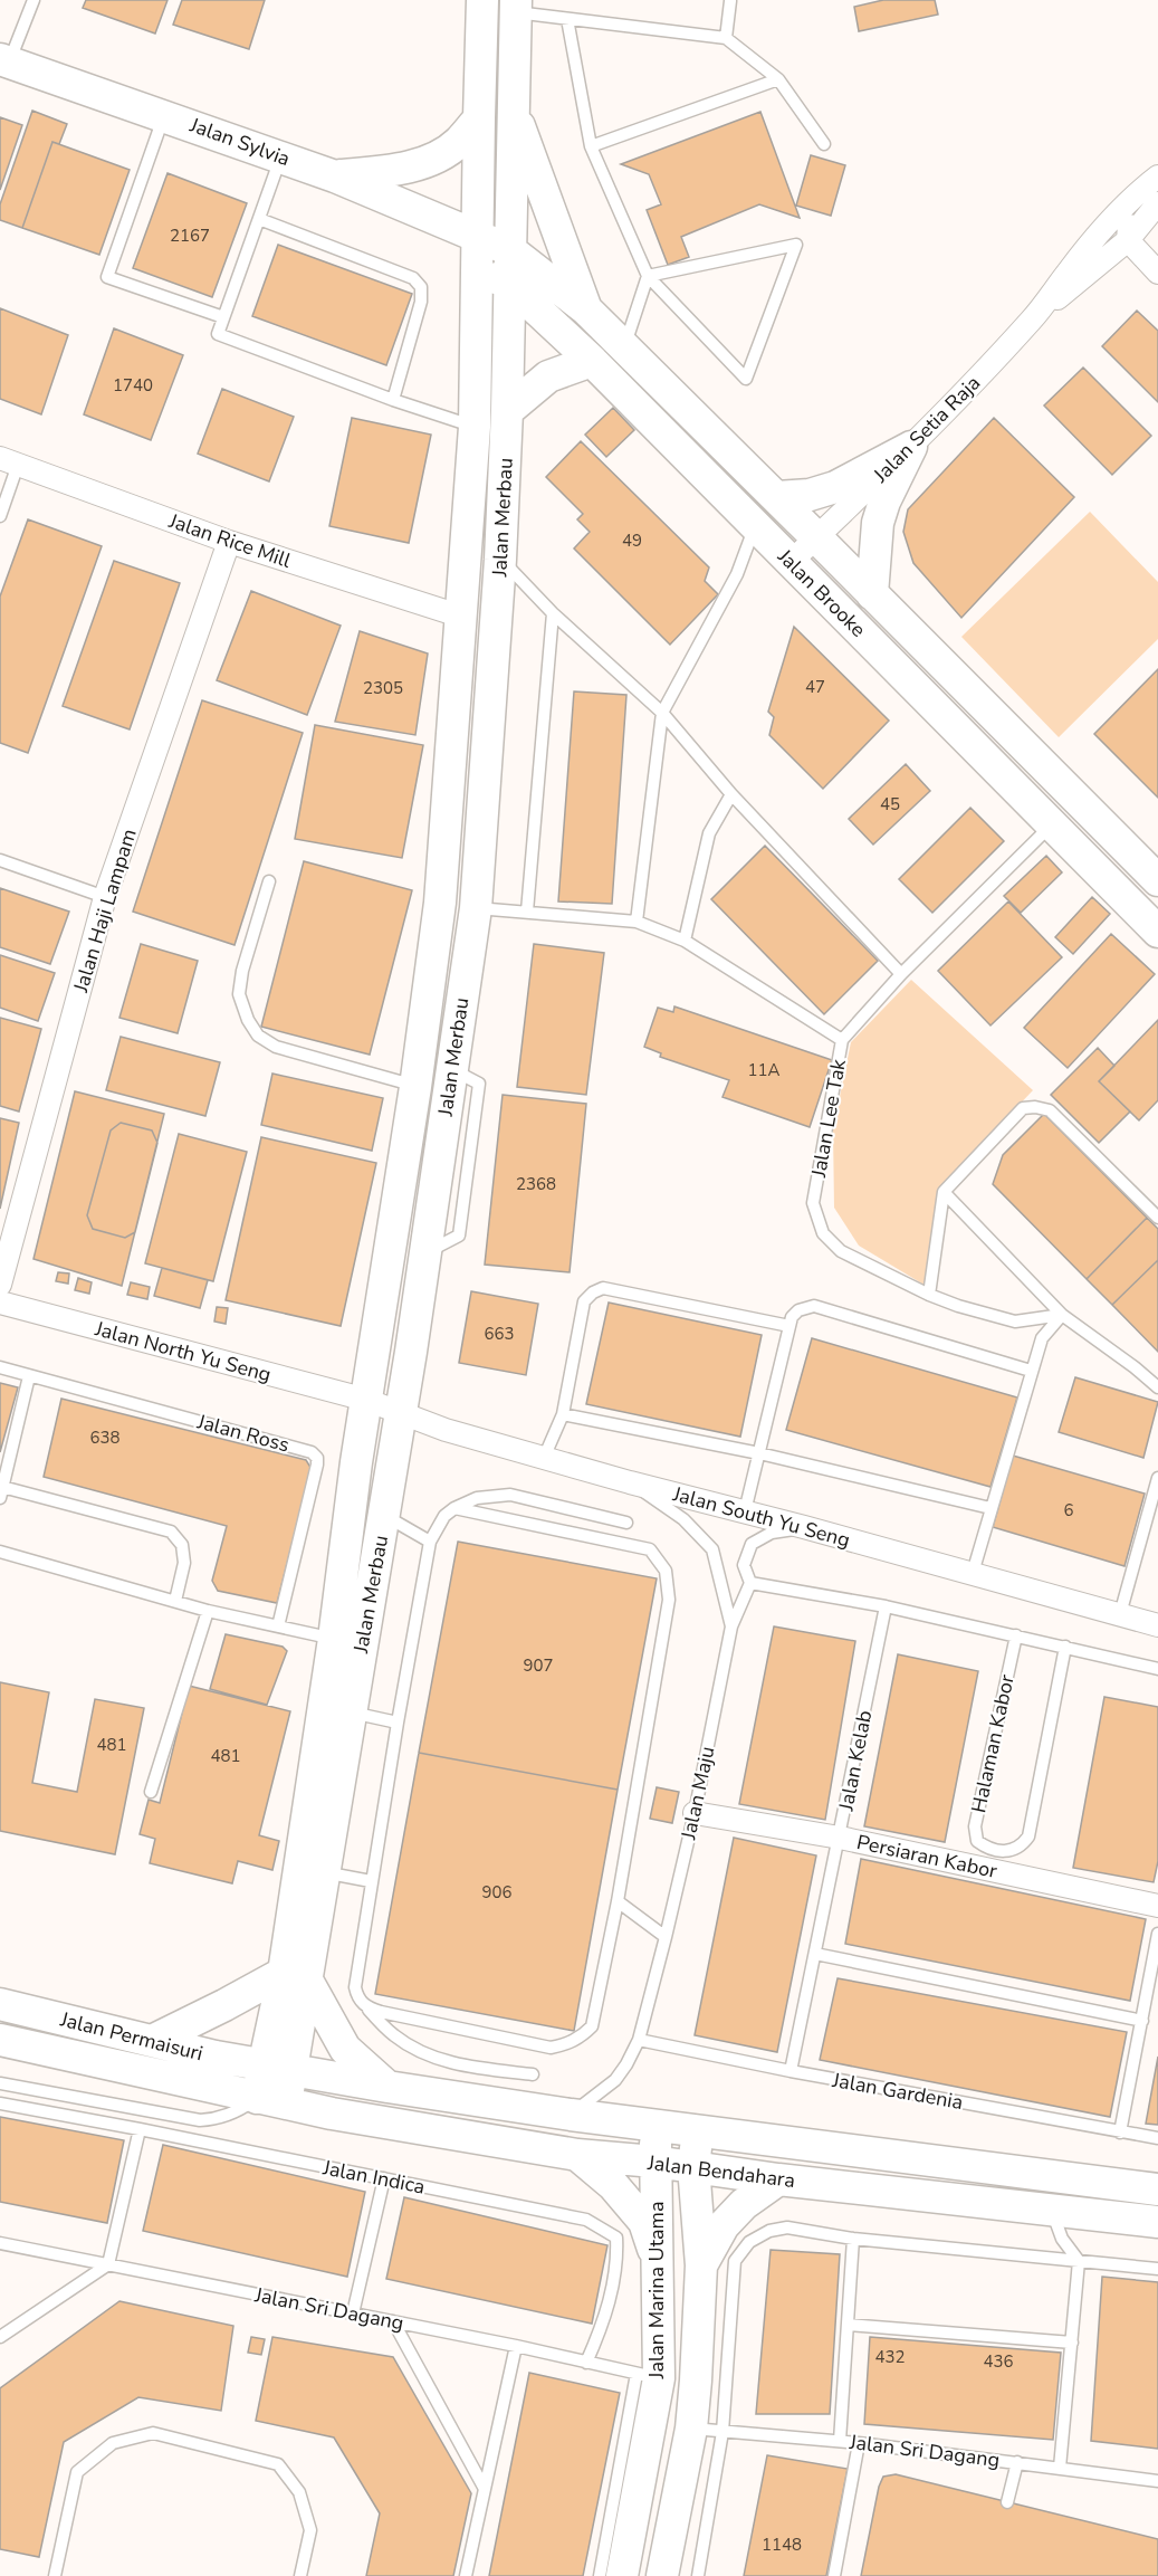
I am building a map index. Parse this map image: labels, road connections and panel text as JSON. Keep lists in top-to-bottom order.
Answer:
{
  "streets": {
    "street": [
      "Jalan Sylvia",
      "Jalan Setia Raja",
      "Jalan Merbau",
      "Jalan Rice Mill",
      "Jalan Brooke",
      "Jalan Haji Lampam",
      "Jalan North Yu Seng",
      "Jalan South Yu Seng",
      "Persiaran Kabor",
      "Jalan Permaisuri",
      "Jalan Bendahara",
      "Jalan Marina Utama"
    ],
    "lane": [
      "Jalan Lee Tak",
      "Jalan Ross",
      "Halaman Kabor",
      "Jalan Kelab",
      "Jalan Maju",
      "Jalan Gardenia",
      "Jalan Indica",
      "Jalan Sri Dagang"
    ]
  },
  "crossings": [
    ["Jalan Sylvia", "Jalan Merbau"],
    ["Jalan Sylvia", "Jalan Brooke"],
    ["Jalan Setia Raja", "Jalan Brooke"],
    ["Jalan Merbau", "Jalan Rice Mill"],
    ["Jalan Merbau", "Jalan Brooke"],
    ["Jalan Merbau", "Jalan North Yu Seng"],
    ["Jalan Merbau", "Jalan South Yu Seng"],
    ["Jalan Merbau", "Jalan Permaisuri"],
    ["Jalan Merbau", "Jalan Bendahara"],
    ["Jalan Rice Mill", "Jalan Haji Lampam"],
    ["Jalan Brooke", "Jalan Lee Tak"],
    ["Jalan North Yu Seng", "Jalan South Yu Seng"],
    ["Jalan South Yu Seng", "Jalan Maju"],
    ["Jalan Kelab", "Persiaran Kabor"],
    ["Jalan Kelab", "Jalan Gardenia"],
    ["Jalan Maju", "Persiaran Kabor"],
    ["Jalan Maju", "Jalan Gardenia"],
    ["Jalan Maju", "Jalan Bendahara"],
    ["Jalan Permaisuri", "Jalan Bendahara"],
    ["Jalan Bendahara", "Jalan Marina Utama"],
    ["Jalan Indica", "Jalan Sri Dagang"],
    ["Jalan Marina Utama", "Jalan Sri Dagang"]
  ],
  "house_numbers": [
    "2167",
    "1740",
    "49",
    "47",
    "2305",
    "45",
    "11A",
    "2368",
    "663",
    "638",
    "6",
    "907",
    "481",
    "481",
    "906",
    "432",
    "436",
    "1148"
  ]
}
